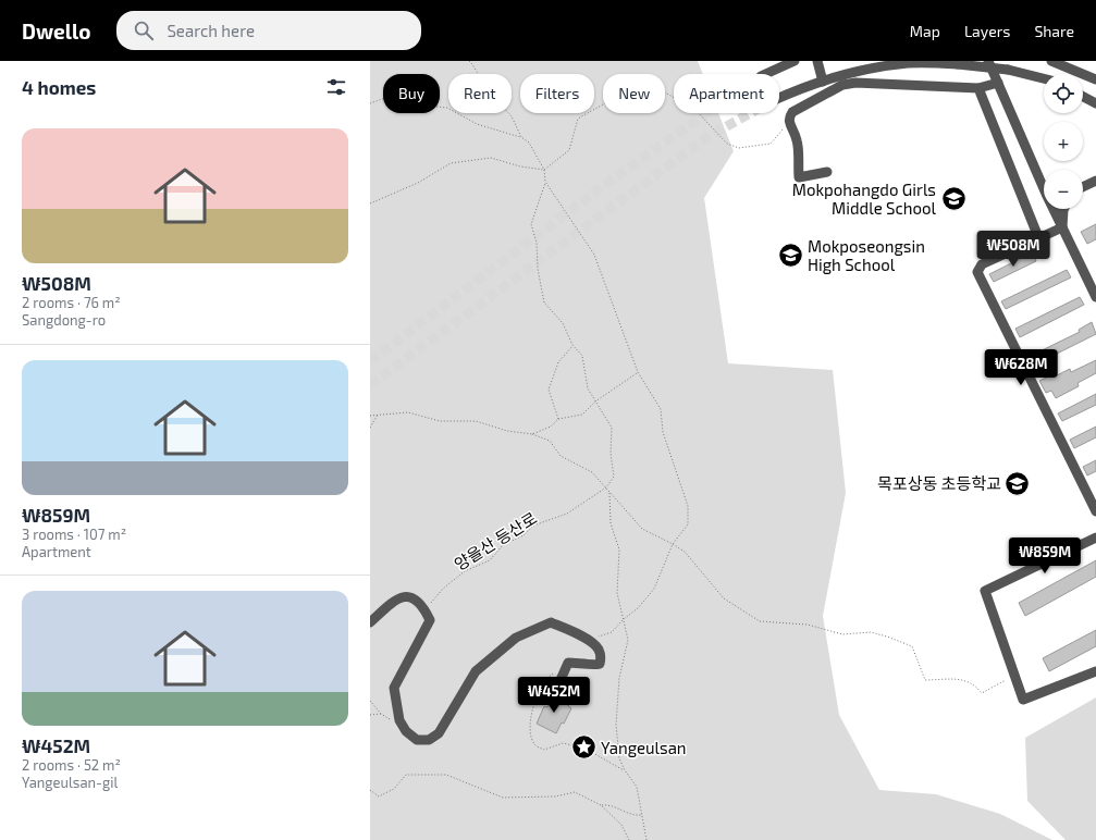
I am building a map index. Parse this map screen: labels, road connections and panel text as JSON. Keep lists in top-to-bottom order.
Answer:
{
  "streets": {
    "path": ["양을산 등산로"]
  },
  "places": {
    "school or university": ["Mokpohangdo Girls Middle School", "Mokposeongsin High School", "목포상동 초등학교"],
    "place": ["Yangeulsan"]
  },
  "page": {
    "header": "Dwello",
    "search": "Search here",
    "nav": ["Map", "Layers", "Share"],
    "heading": "4 homes",
    "map_buttons": ["+", "−"],
    "chip": [
      "Buy",
      "Rent",
      "Filters",
      "New",
      "Apartment"
    ],
    "list": [
      {
        "name": "₩508M",
        "note": "2 rooms · 76 m² · Sangdong-ro"
      },
      {
        "name": "₩859M",
        "note": "3 rooms · 107 m² · Apartment"
      },
      {
        "name": "₩452M",
        "note": "2 rooms · 52 m² · Yangeulsan-gil"
      }
    ],
    "price": [
      "₩508M",
      "₩628M",
      "₩859M",
      "₩452M"
    ]
  }
}
